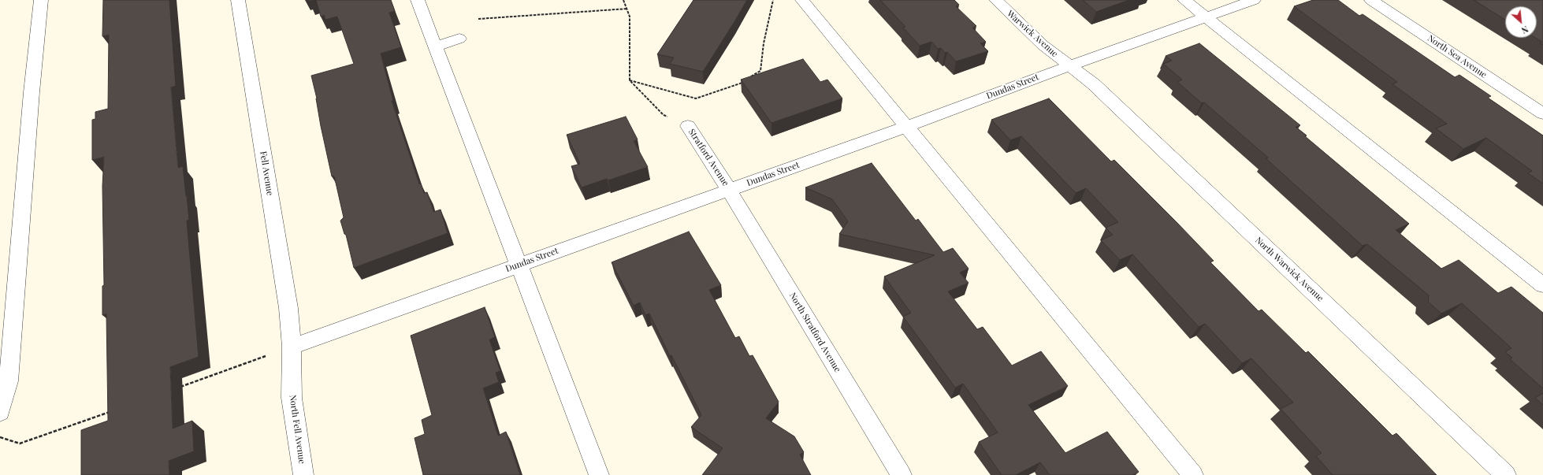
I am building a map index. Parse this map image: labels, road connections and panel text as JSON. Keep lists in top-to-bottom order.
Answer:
{
  "streets": {
    "street": [
      "Warwick Avenue",
      "North Sea Avenue",
      "Dundas Street",
      "Stratford Avenue",
      "Fell Avenue",
      "North Warwick Avenue",
      "North Stratford Avenue",
      "North Fell Avenue"
    ]
  },
  "crossings": [
    ["Warwick Avenue", "Dundas Street"],
    ["Warwick Avenue", "North Warwick Avenue"],
    ["Dundas Street", "Stratford Avenue"],
    ["Dundas Street", "Fell Avenue"],
    ["Dundas Street", "North Warwick Avenue"],
    ["Dundas Street", "North Stratford Avenue"],
    ["Dundas Street", "North Fell Avenue"],
    ["Stratford Avenue", "North Stratford Avenue"],
    ["Fell Avenue", "North Fell Avenue"]
  ],
  "north": "bottom right"
}
